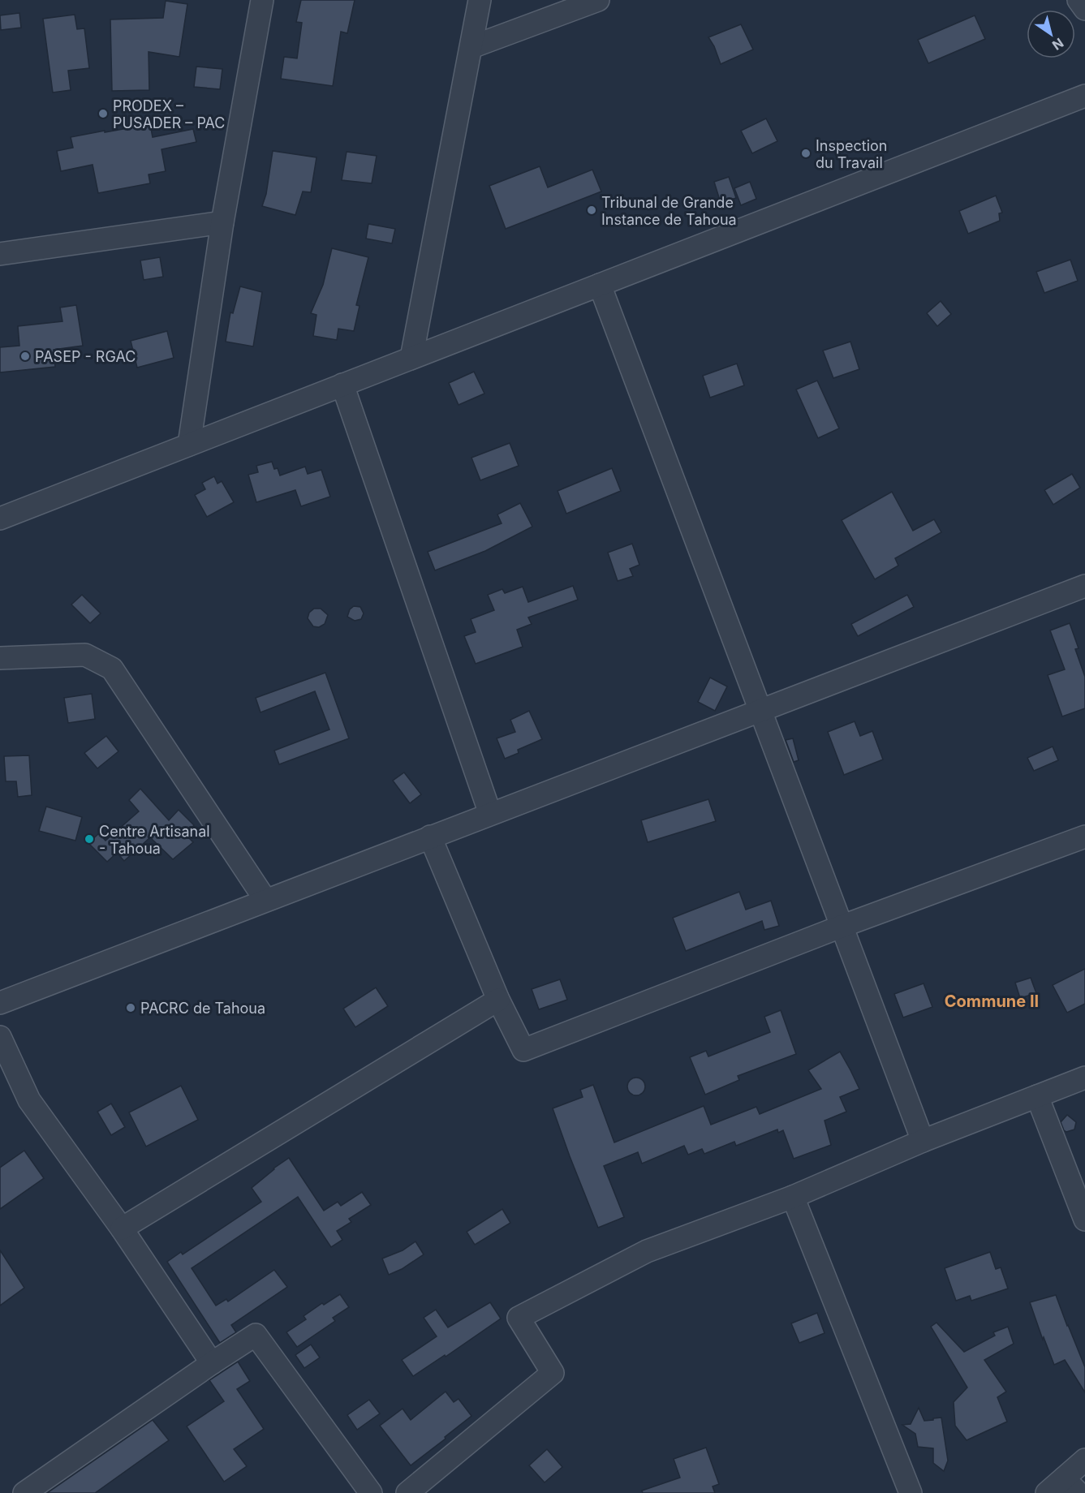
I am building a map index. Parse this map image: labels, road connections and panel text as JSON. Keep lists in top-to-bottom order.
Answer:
{
  "districts": ["Commune II"],
  "places": [
    "PRODEX – PUSADER – PAC",
    "Inspection du Travail",
    "Tribunal de Grande Instance de Tahoua",
    "PASEP - RGAC",
    "Centre Artisanal - Tahoua",
    "PACRC de Tahoua"
  ],
  "north": "bottom right"
}
